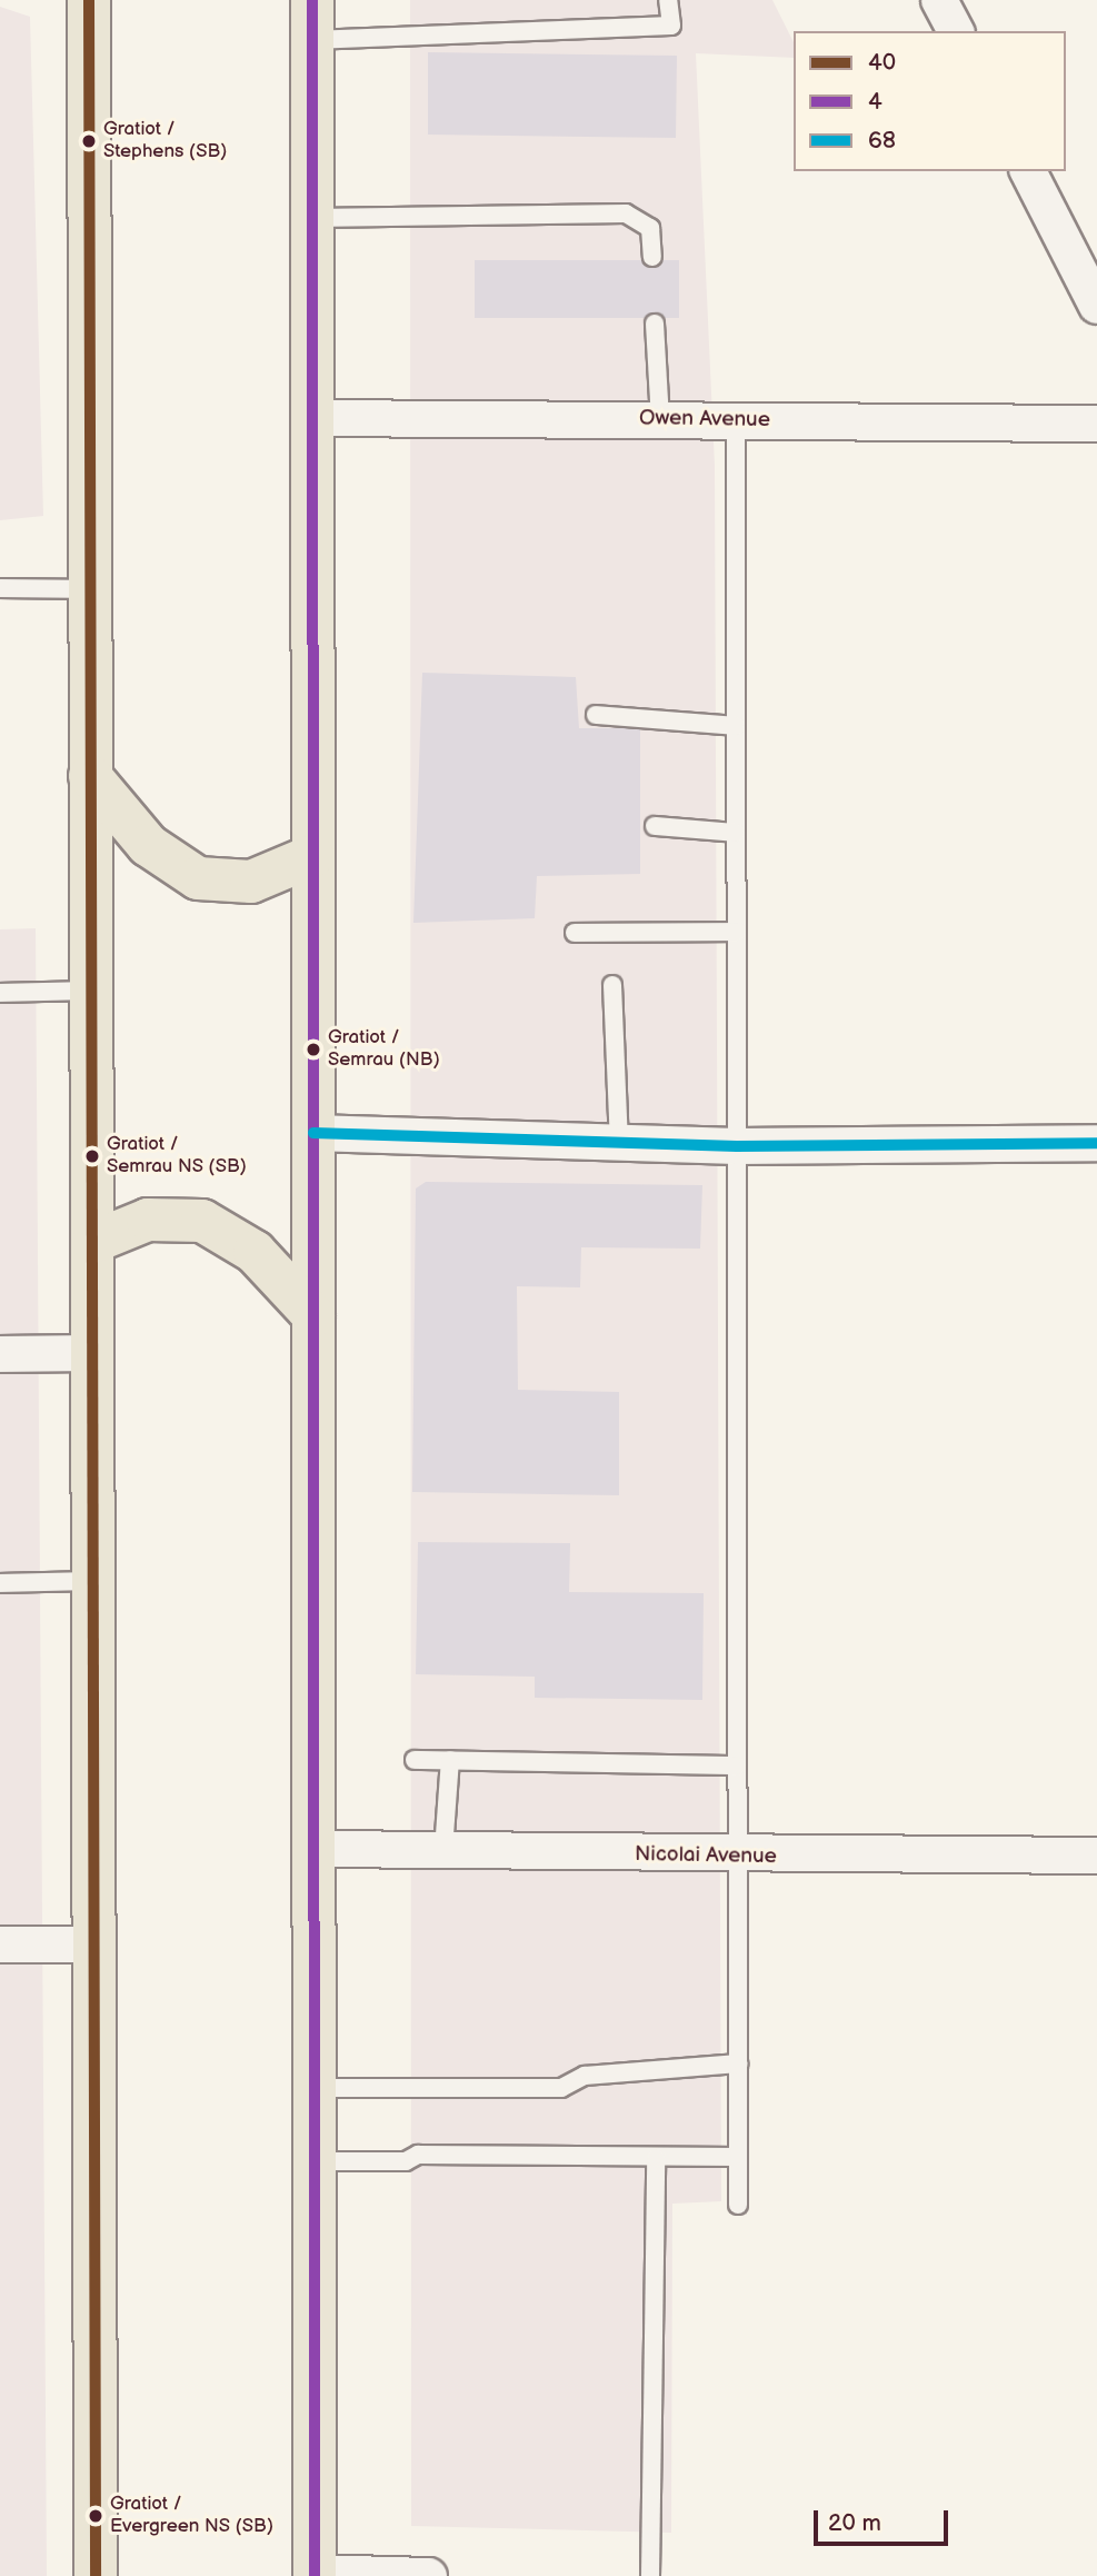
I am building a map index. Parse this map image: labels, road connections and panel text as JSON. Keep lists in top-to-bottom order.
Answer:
{
  "streets": {
    "street": ["Owen Avenue", "Nicolai Avenue"]
  },
  "places": [
    "Gratiot / Stephens (SB)",
    "Gratiot / Semrau (NB)",
    "Gratiot / Semrau NS (SB)",
    "Gratiot / Evergreen NS (SB)"
  ],
  "lines": ["transit line 40", "transit line 4", "transit line 68"],
  "legend": ["40", "4", "68"],
  "scale_bar": "20 m"
}
